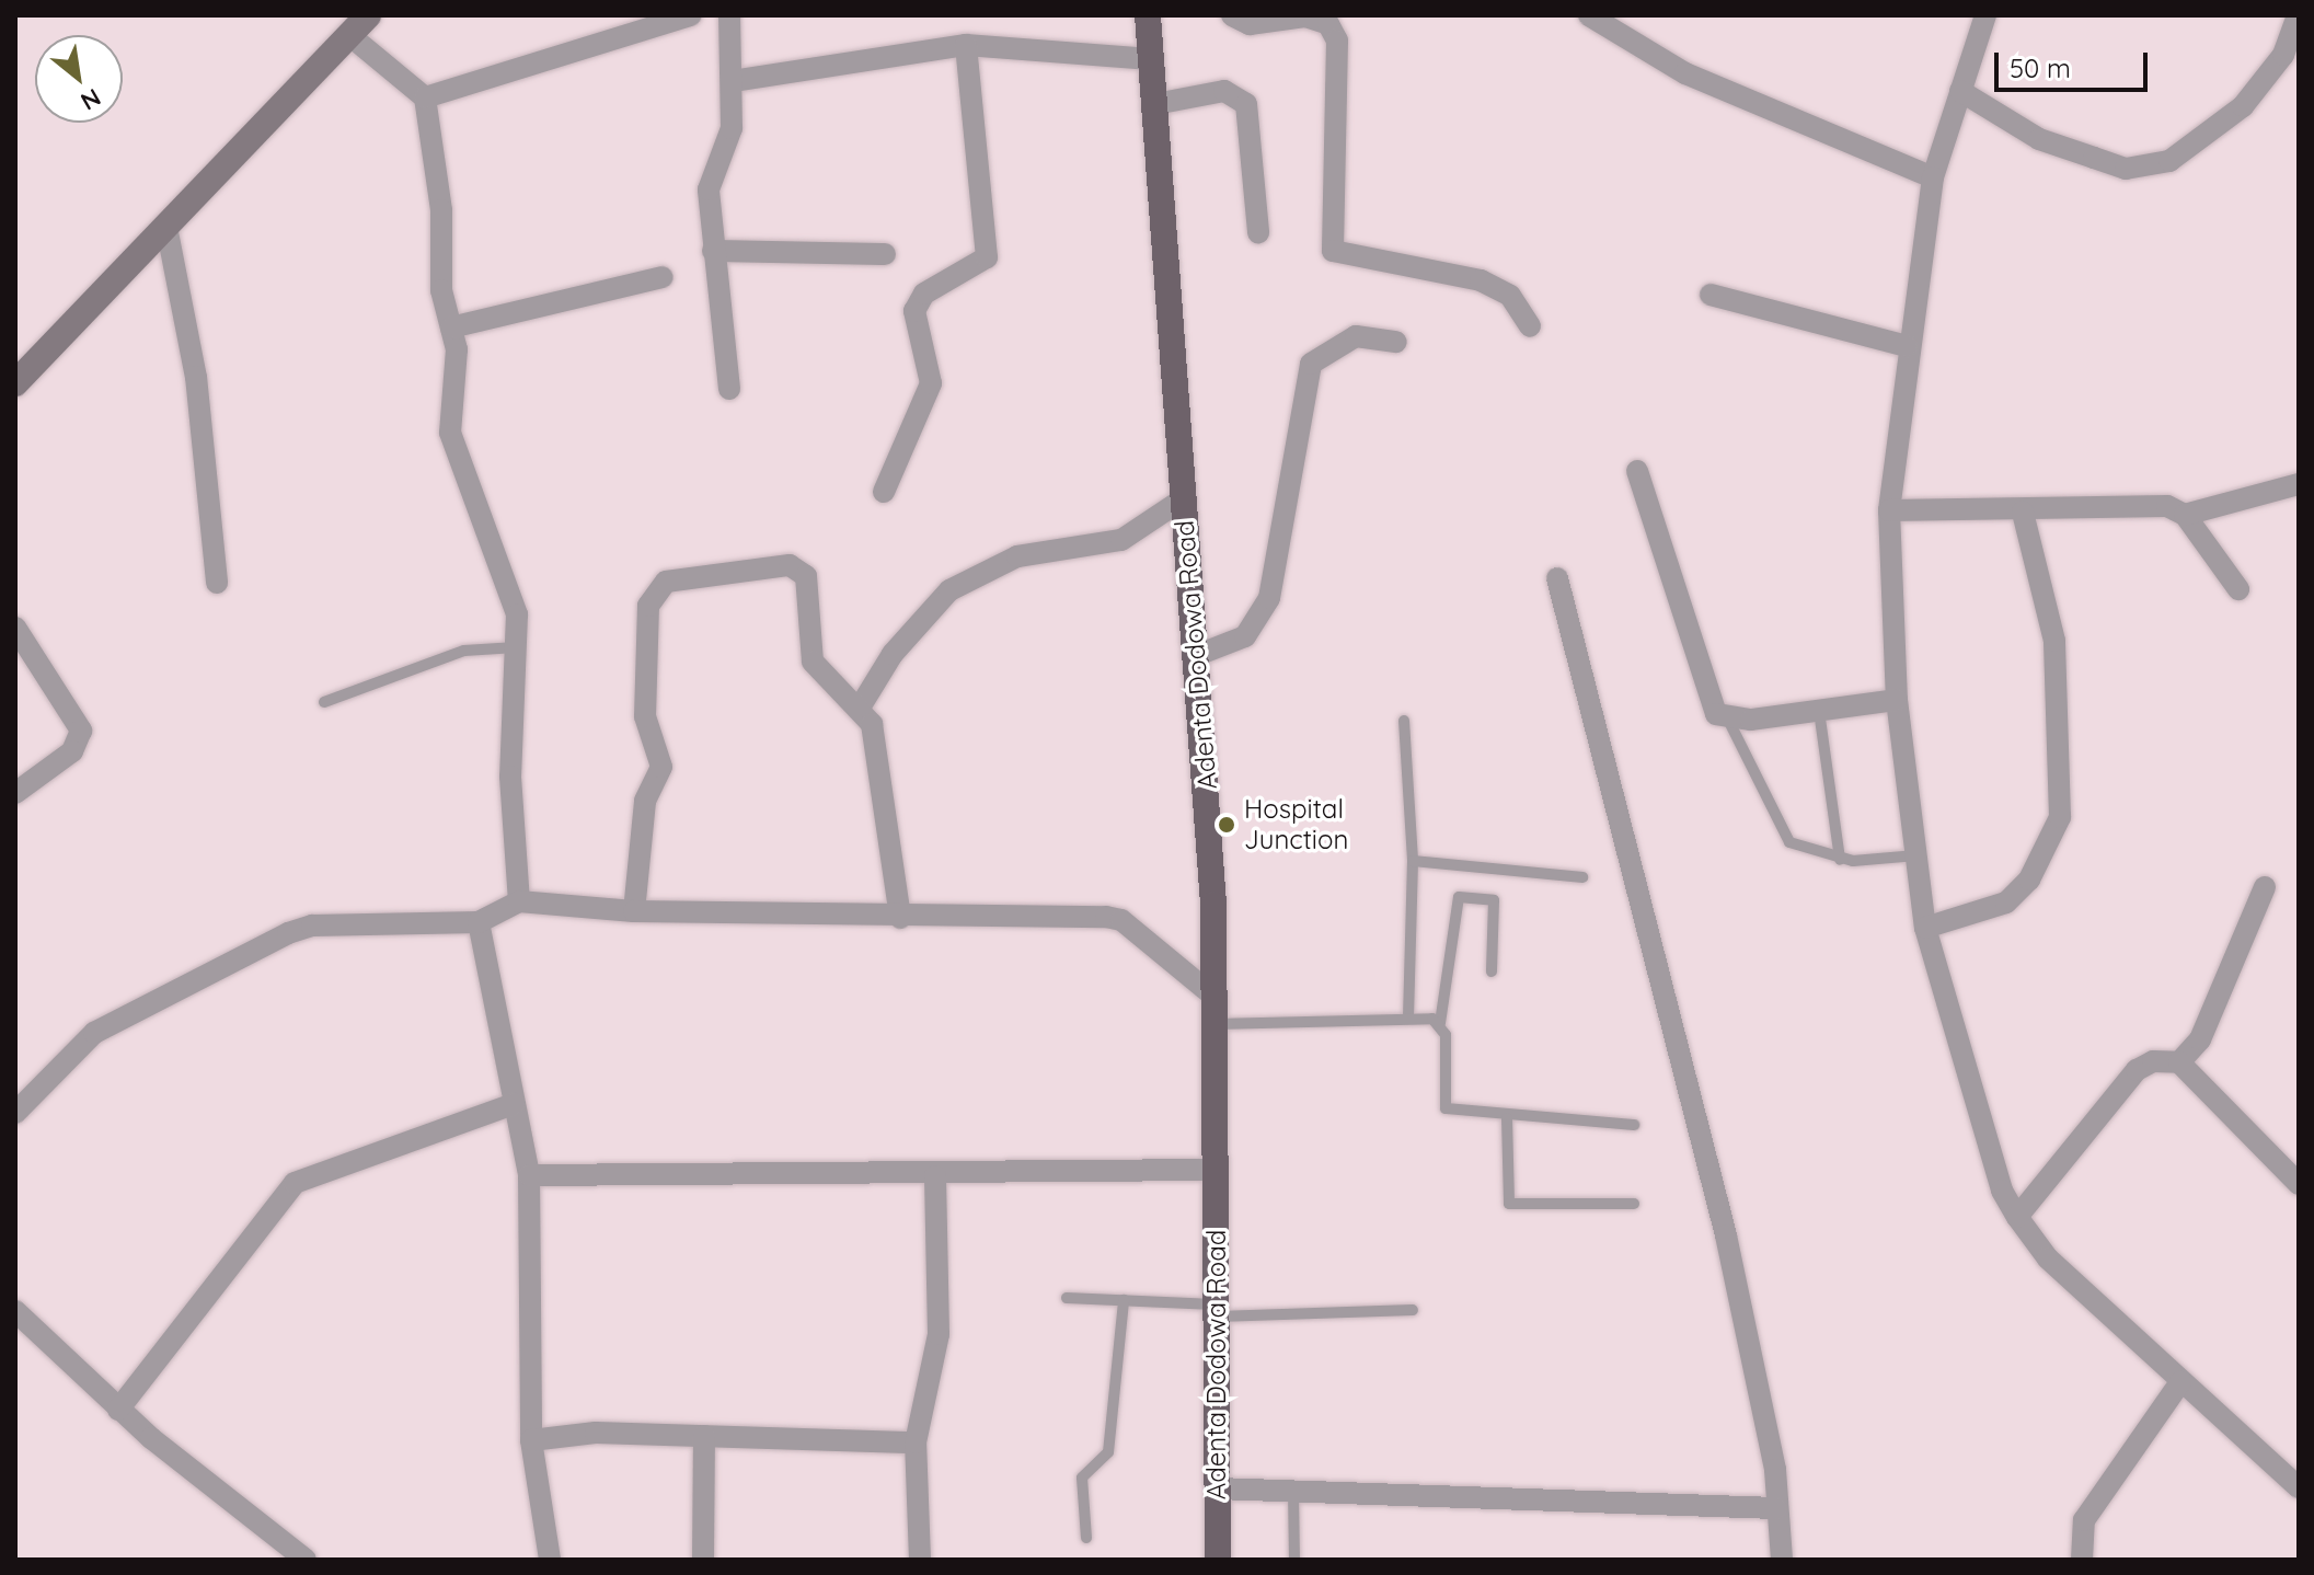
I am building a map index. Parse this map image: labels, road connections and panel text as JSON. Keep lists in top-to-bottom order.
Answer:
{
  "streets": {
    "main road": ["Adenta Dodowa Road"]
  },
  "places": ["Hospital Junction"],
  "scale_bar": "50 m",
  "north": "bottom right"
}
